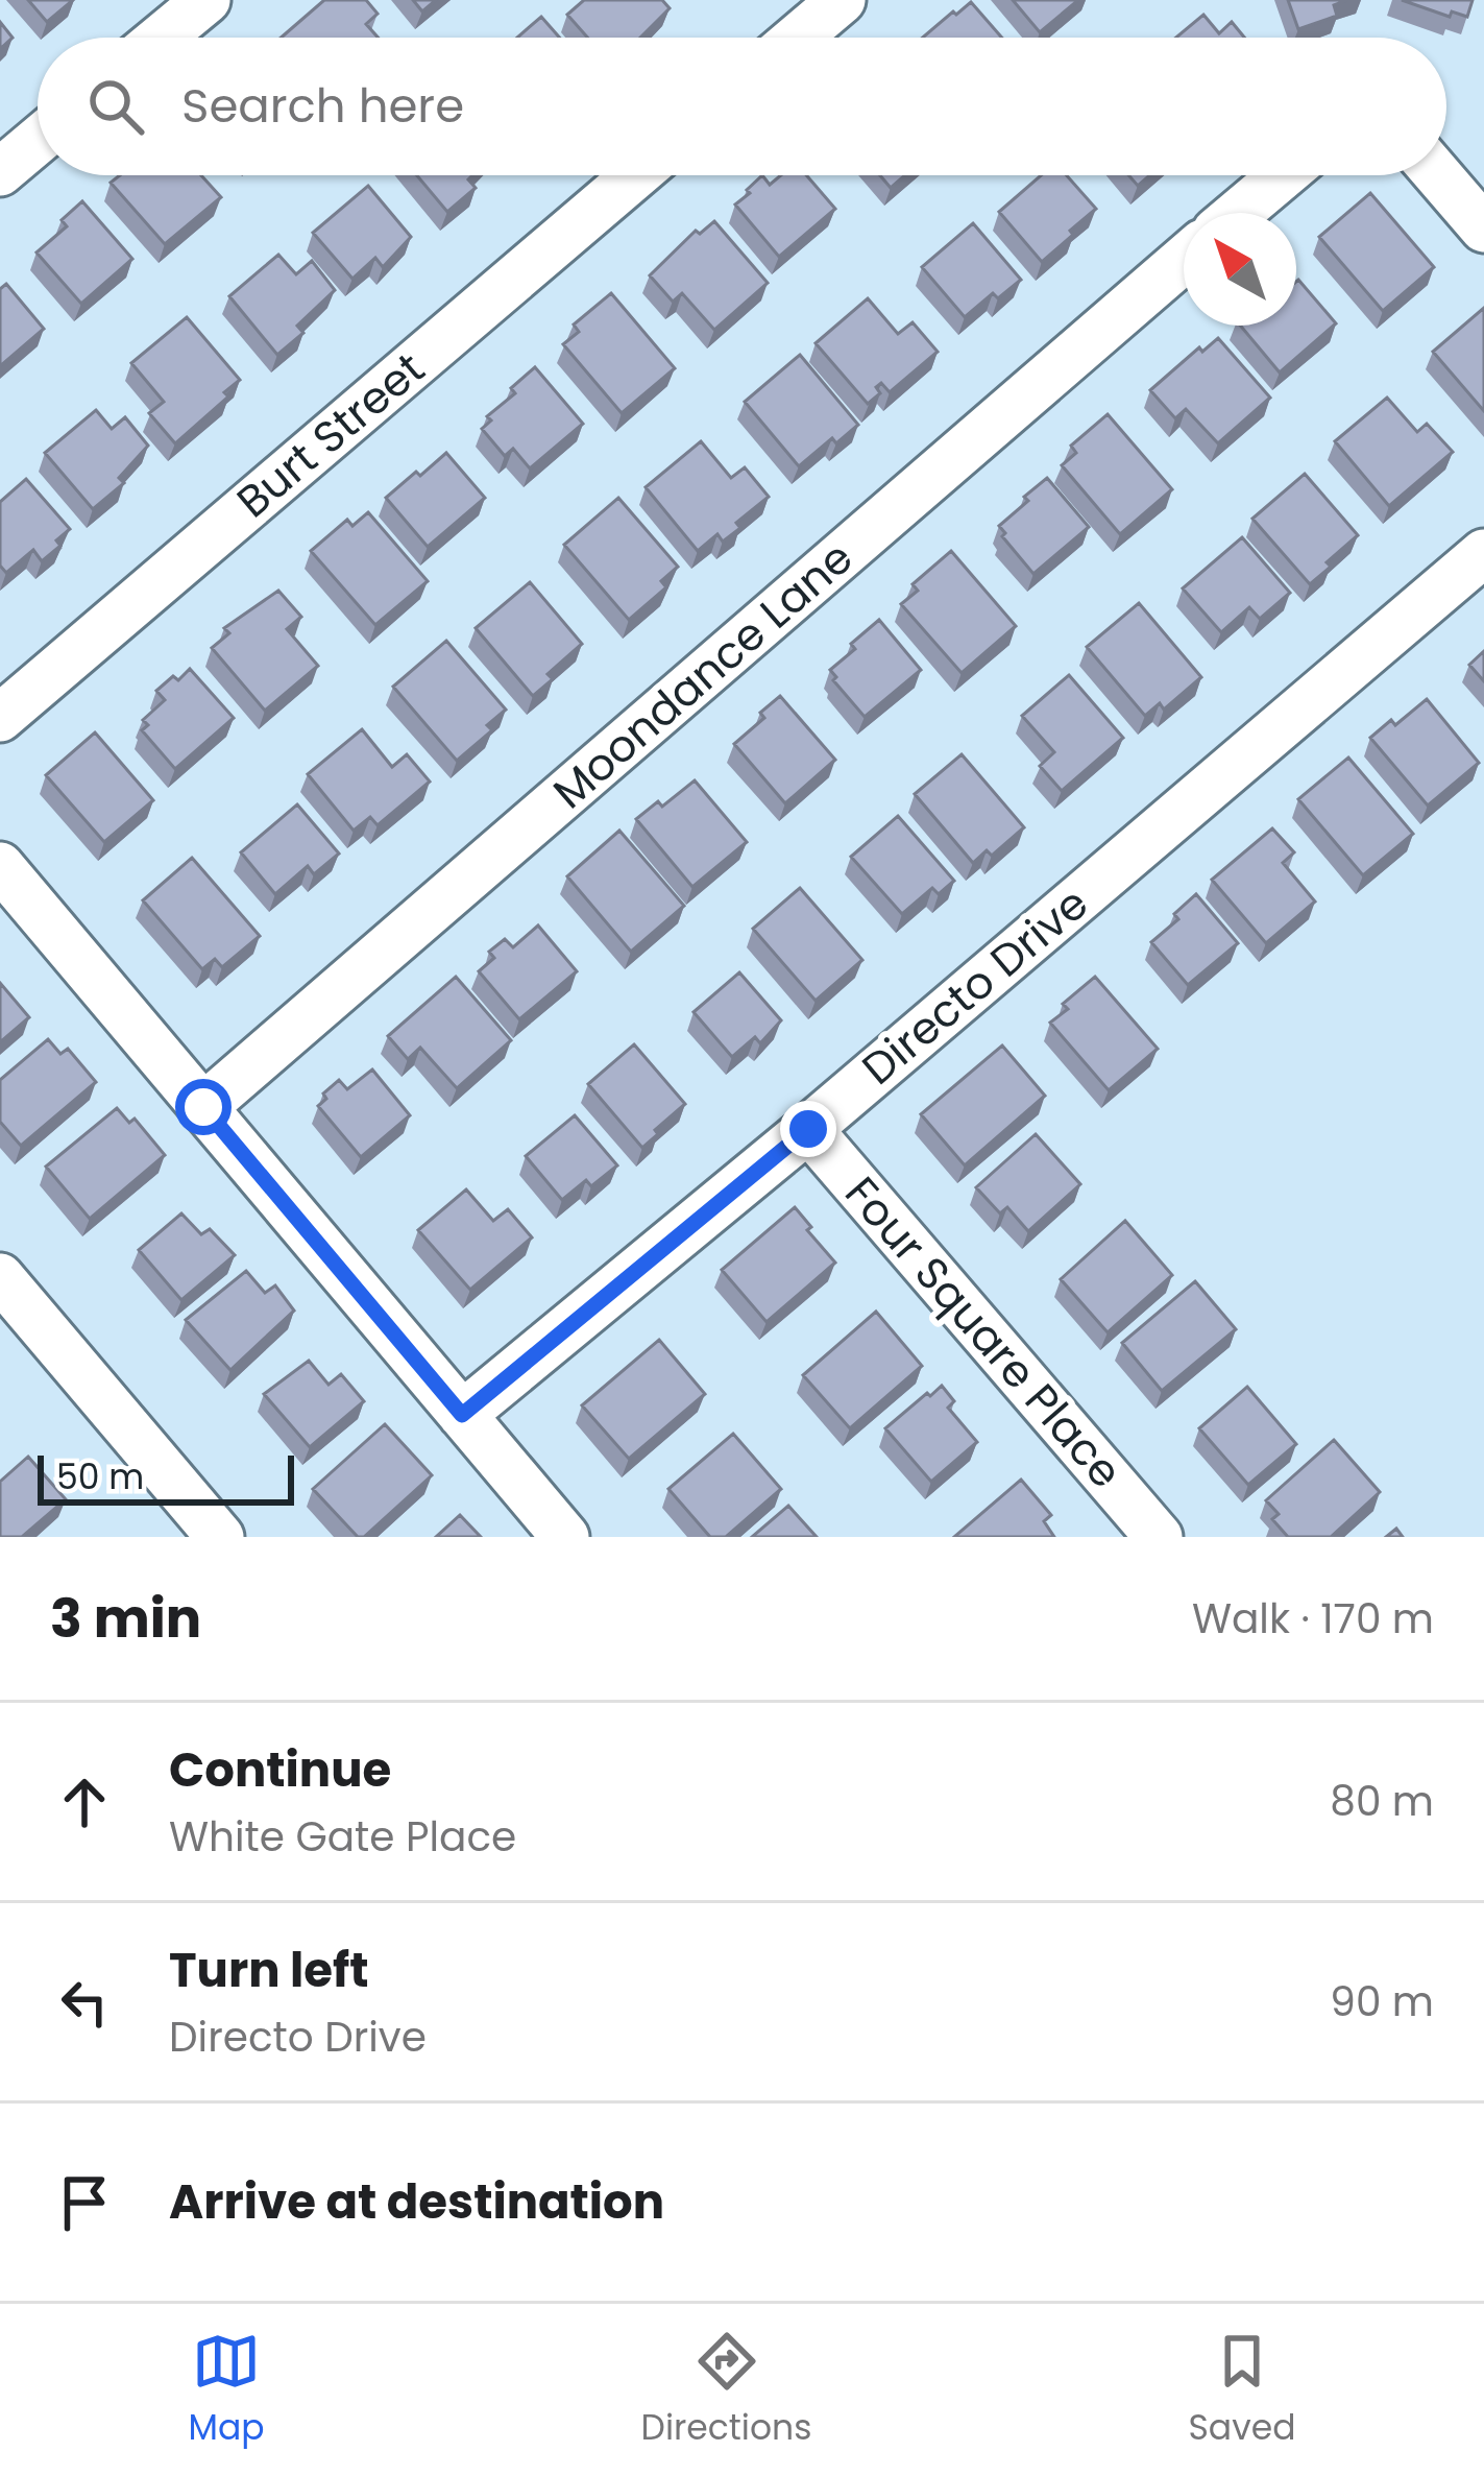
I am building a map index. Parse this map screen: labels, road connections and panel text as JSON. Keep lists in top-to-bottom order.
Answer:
{
  "streets": {
    "street": [
      "Burt Street",
      "Moondance Lane",
      "Directo Drive",
      "Four Square Place"
    ]
  },
  "crossings": [
    ["Directo Drive", "Four Square Place"]
  ],
  "scale_bar": "50 m",
  "north": "top left",
  "page": {
    "search": "Search here",
    "scale": "50 m",
    "heading": ["3 min", "Walk · 170 m"],
    "list": [
      ["Continue", "White Gate Place", "80 m"],
      ["Turn left", "Directo Drive", "90 m"],
      "Arrive at destination"
    ],
    "nav": ["Map", "Directions", "Saved"]
  }
}
